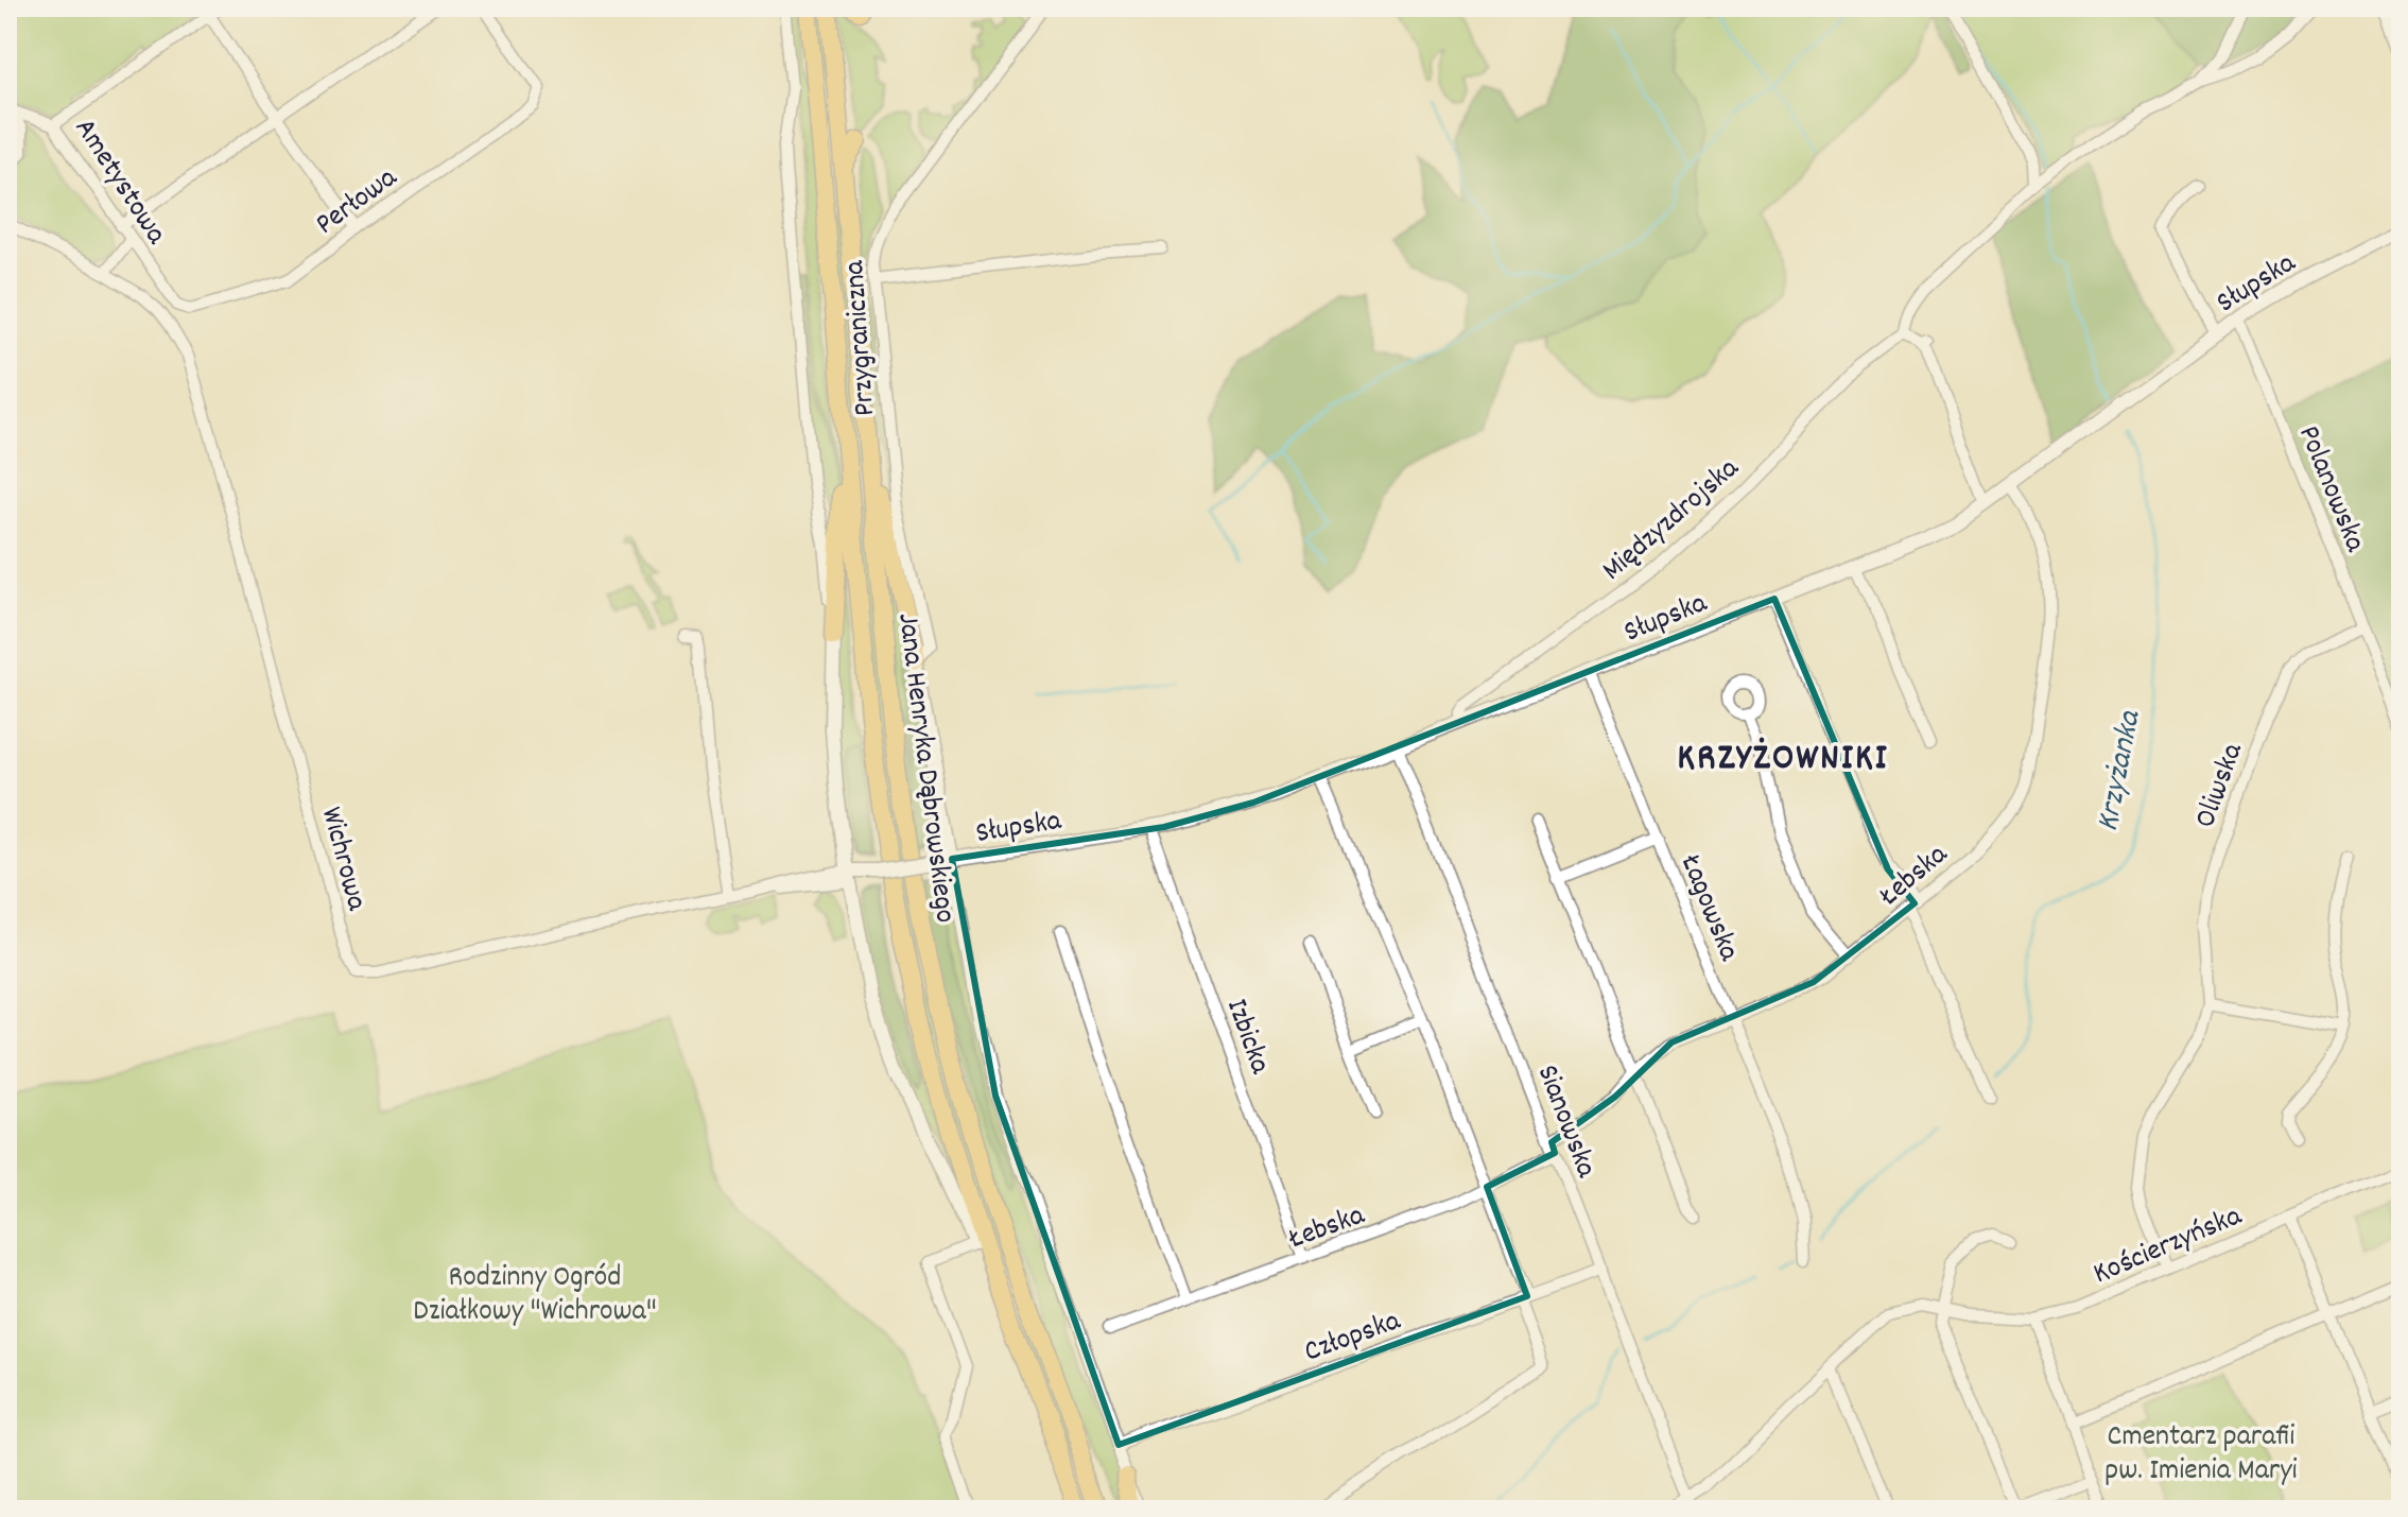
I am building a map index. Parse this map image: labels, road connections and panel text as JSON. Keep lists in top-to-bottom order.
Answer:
{
  "streets": {
    "main road": ["Jana Henryka Dąbrowskiego"],
    "street": [
      "Ametystowa",
      "Perłowa",
      "Słupska",
      "Przygraniczna",
      "Polanowska",
      "Międzyzdrojska",
      "Oliwska",
      "Wichrowa",
      "Łebska",
      "Łagowska",
      "Izbicka",
      "Sianowska",
      "Kościerzyńska",
      "Człopska"
    ]
  },
  "crossings": [
    ["Ametystowa", "Perłowa"],
    ["Słupska", "Polanowska"],
    ["Słupska", "Międzyzdrojska"],
    ["Słupska", "Jana Henryka Dąbrowskiego"],
    ["Słupska", "Wichrowa"],
    ["Słupska", "Łebska"],
    ["Słupska", "Łagowska"],
    ["Słupska", "Izbicka"],
    ["Słupska", "Sianowska"],
    ["Polanowska", "Oliwska"],
    ["Jana Henryka Dąbrowskiego", "Człopska"],
    ["Oliwska", "Kościerzyńska"],
    ["Łebska", "Łagowska"],
    ["Łebska", "Izbicka"],
    ["Łebska", "Sianowska"],
    ["Sianowska", "Kościerzyńska"],
    ["Sianowska", "Człopska"]
  ],
  "districts": ["KRZYŻOWNIKI"],
  "water": ["Krzyżanka"],
  "parks": ["Rodzinny Ogród Działkowy \"Wichrowa\"", "Cmentarz parafii pw. Imienia Maryi"]
}
